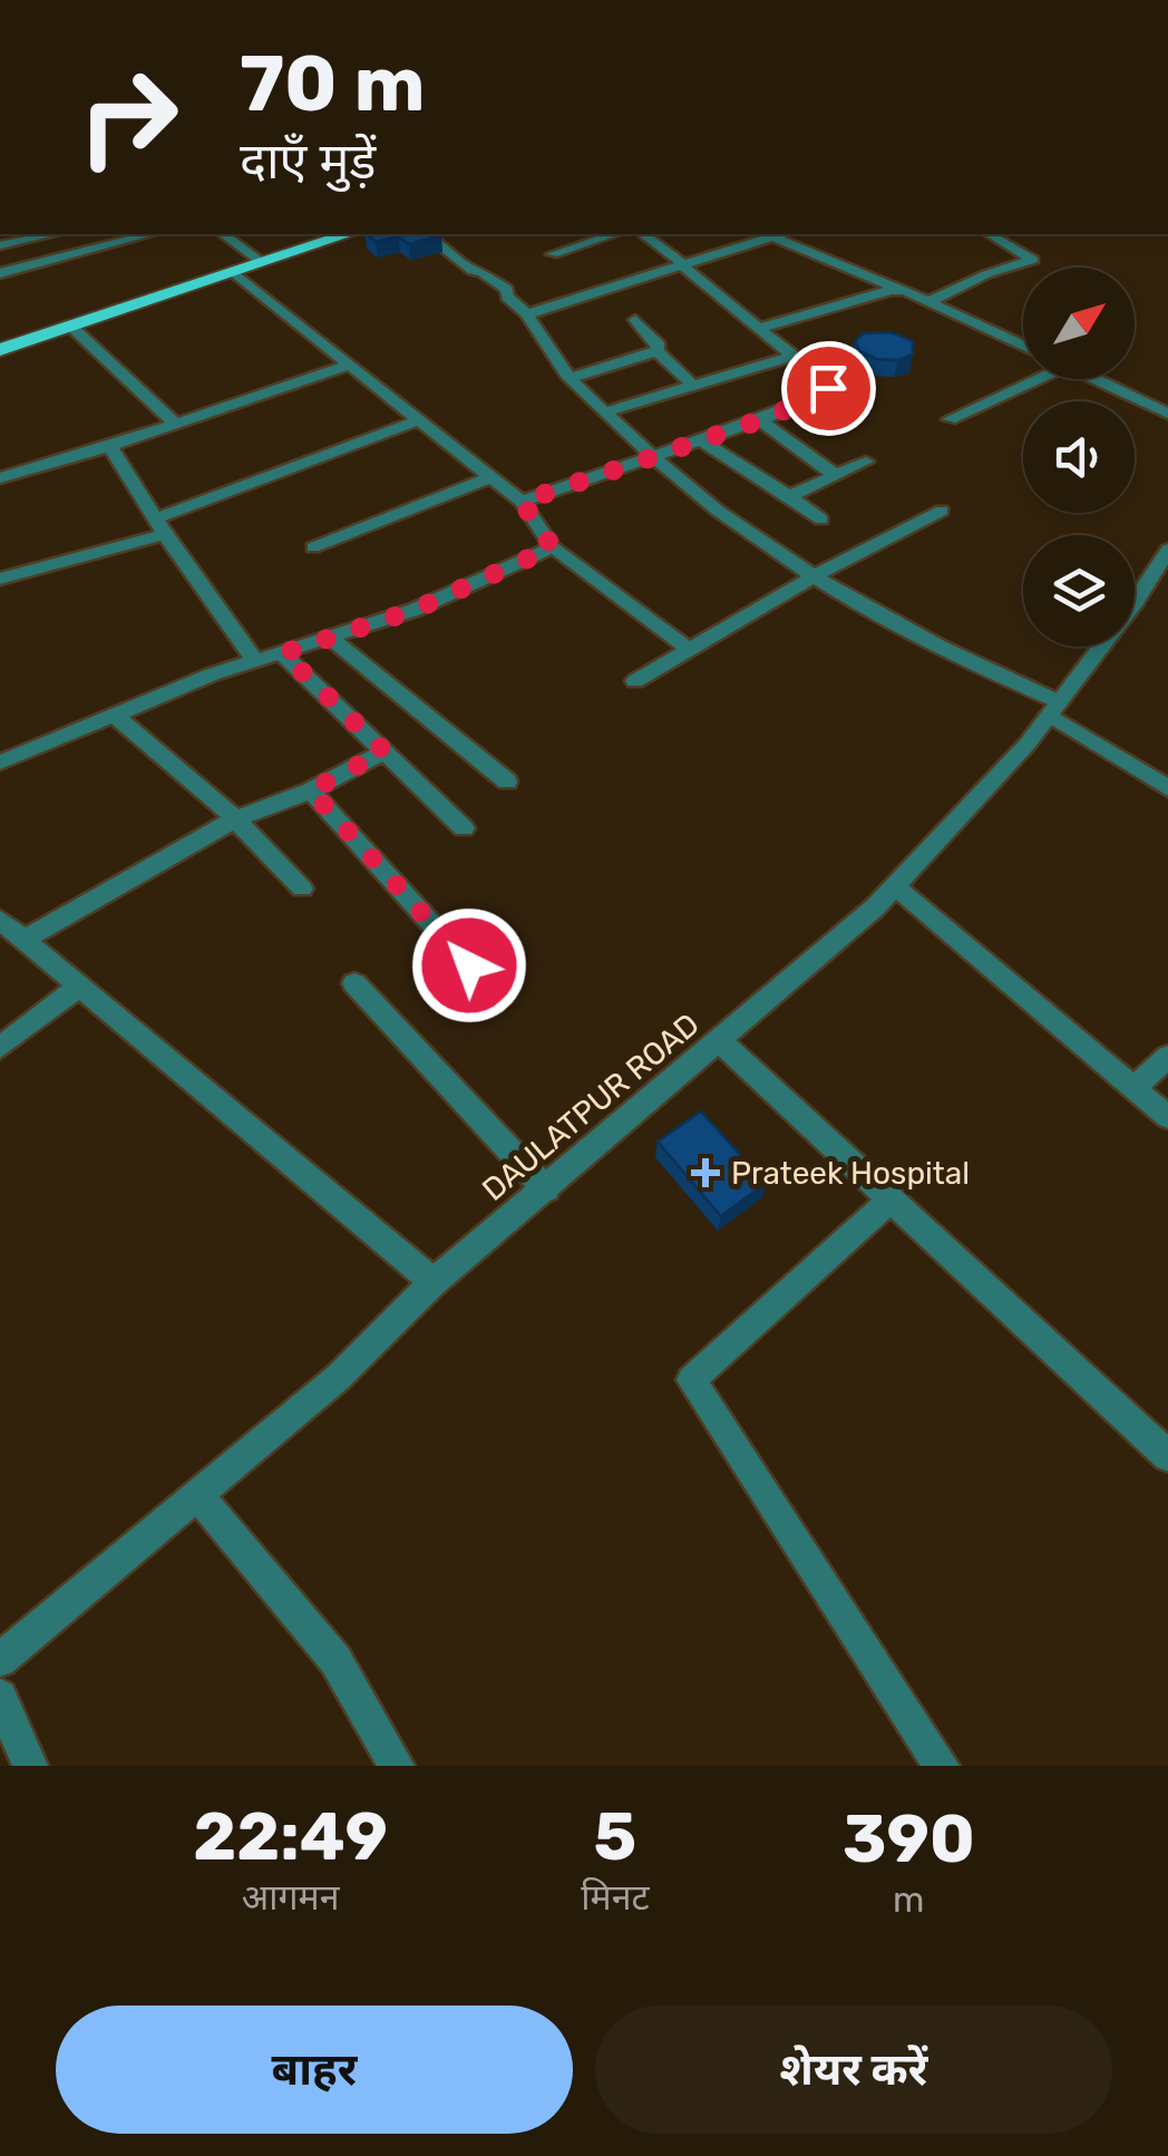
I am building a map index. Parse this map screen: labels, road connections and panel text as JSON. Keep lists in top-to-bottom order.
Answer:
{
  "streets": {
    "street": ["DAULATPUR ROAD"]
  },
  "places": {
    "health": ["Prateek Hospital"]
  },
  "north": "top right",
  "page": {
    "turn": ["70 m", "दाएँ मुड़ें"],
    "eta": [
      "22:49",
      "आगमन",
      "5",
      "मिनट",
      "390",
      "m"
    ],
    "buttons": ["बाहर", "शेयर करें"]
  }
}
